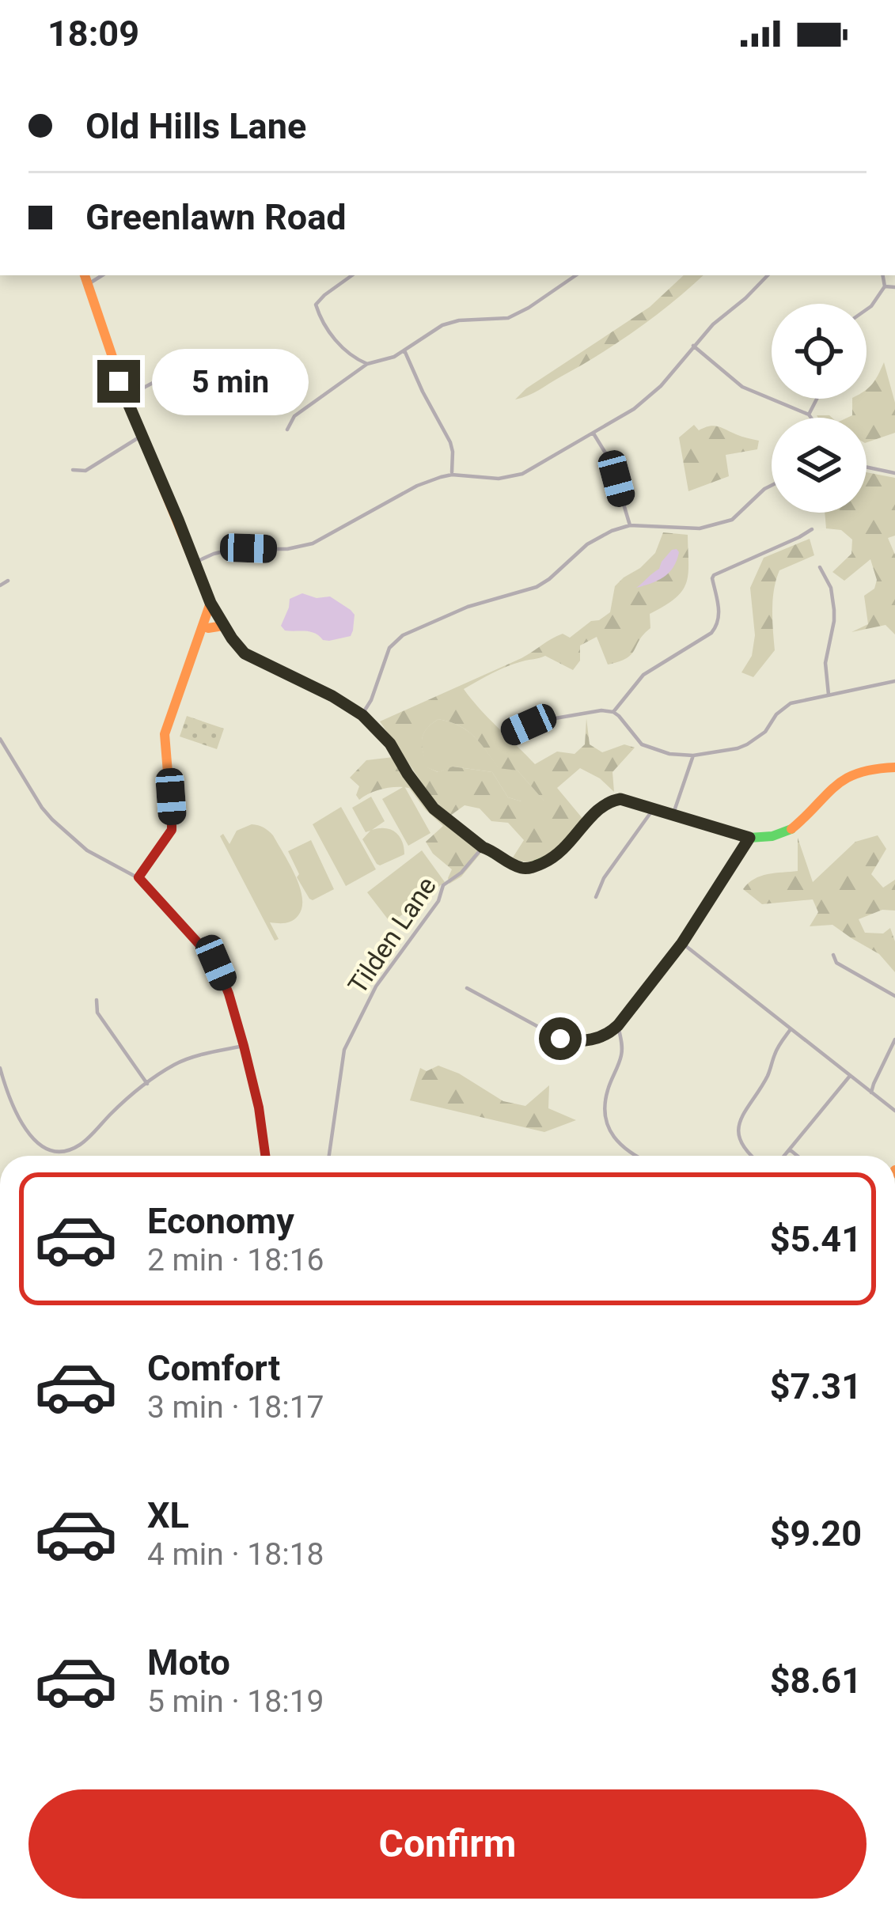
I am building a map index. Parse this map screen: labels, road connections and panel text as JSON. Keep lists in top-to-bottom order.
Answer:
{
  "streets": {
    "street": ["Tilden Lane"]
  },
  "page": {
    "status": "18:09",
    "banner": ["Old Hills Lane", "Greenlawn Road"],
    "bubble": "5 min",
    "list": [
      {
        "name": "Economy",
        "note": "2 min · 18:16",
        "value": "$5.41"
      },
      {
        "name": "Comfort",
        "note": "3 min · 18:17",
        "value": "$7.31"
      },
      {
        "name": "XL",
        "note": "4 min · 18:18",
        "value": "$9.20"
      },
      {
        "name": "Moto",
        "note": "5 min · 18:19",
        "value": "$8.61"
      }
    ],
    "buttons": "Confirm"
  }
}
